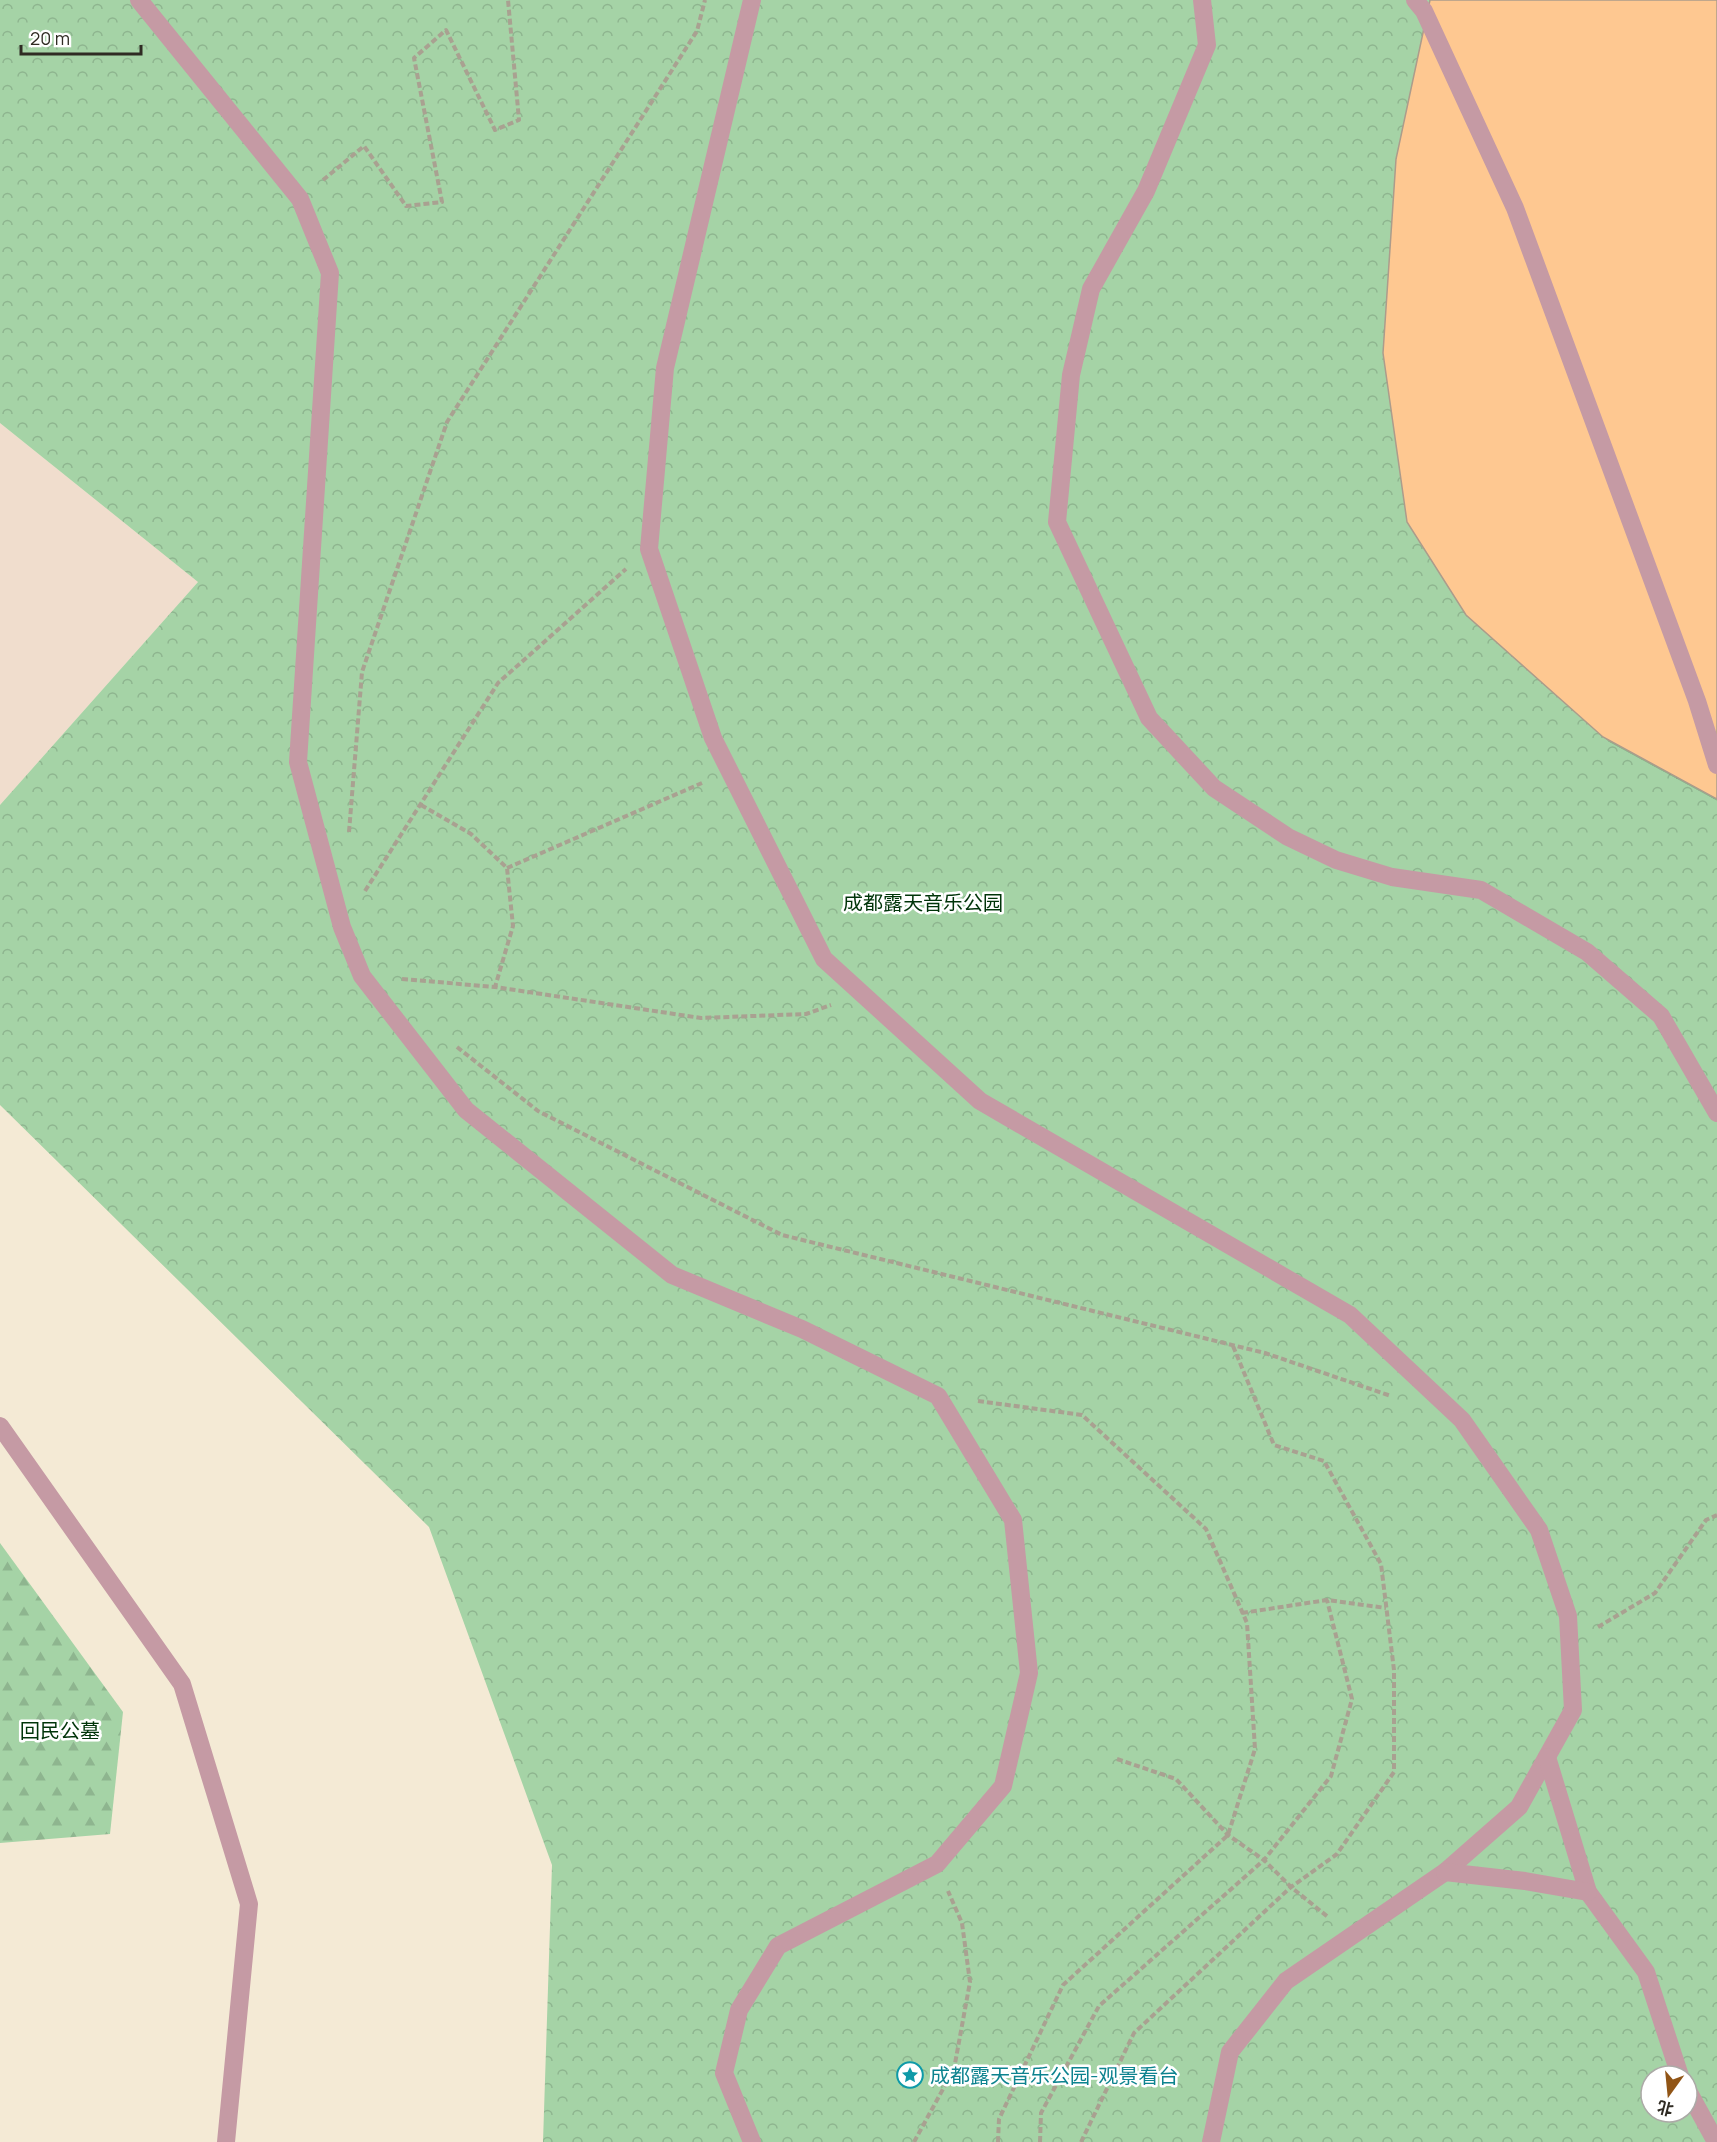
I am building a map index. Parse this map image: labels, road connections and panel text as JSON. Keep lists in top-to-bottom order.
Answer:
{
  "parks": ["成都露天音乐公园", "回民公墓"],
  "places": {
    "place": ["成都露天音乐公园-观景看台"]
  },
  "scale_bar": "20 m",
  "north": "bottom"
}
